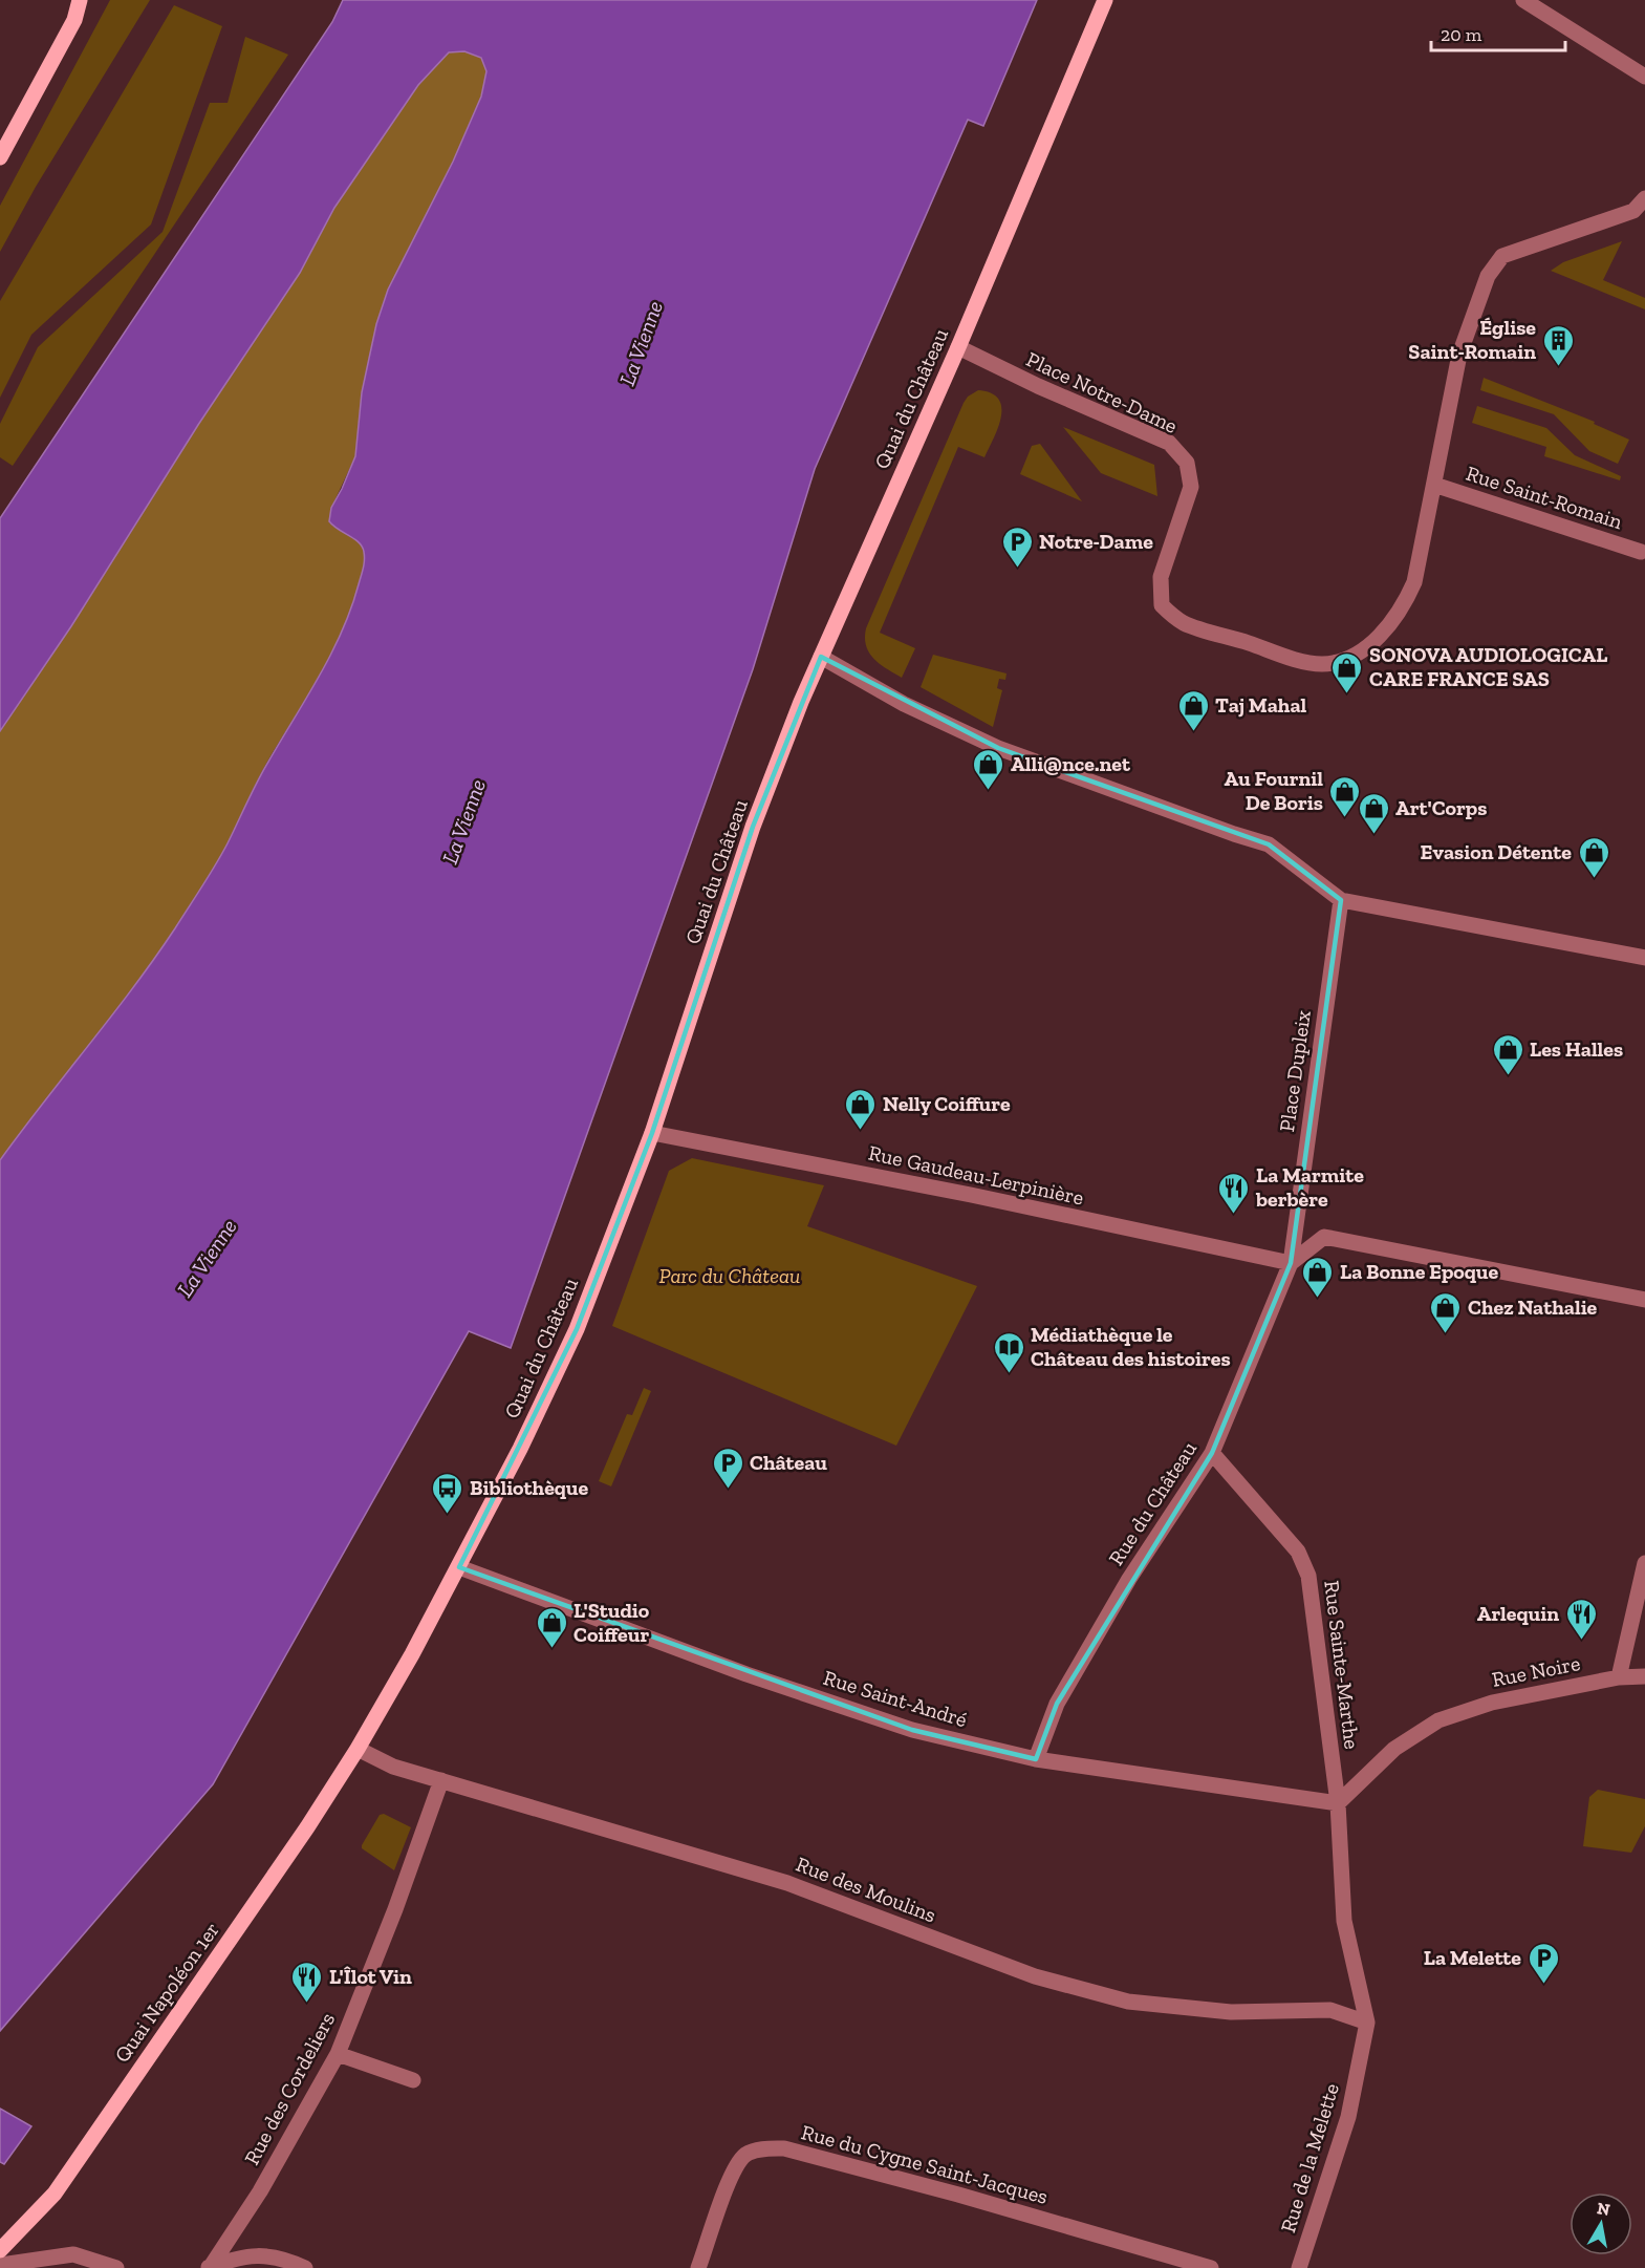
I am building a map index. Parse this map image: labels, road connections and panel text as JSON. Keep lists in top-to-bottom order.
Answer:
{
  "streets": {
    "main road": ["Quai du Château", "Quai Napoléon 1er"],
    "street": [
      "Place Notre-Dame",
      "Rue Saint-Romain",
      "Place Dupleix",
      "Rue Gaudeau-Lerpinière",
      "Rue du Château",
      "Rue Sainte-Marthe",
      "Rue Noire",
      "Rue Saint-André",
      "Rue des Moulins",
      "Rue des Cordeliers",
      "Rue de la Melette",
      "Rue du Cygne Saint-Jacques"
    ]
  },
  "crossings": [
    ["Place Notre-Dame", "Quai du Château"],
    ["Place Notre-Dame", "Rue Saint-Romain"],
    ["Quai du Château", "Rue Gaudeau-Lerpinière"],
    ["Quai du Château", "Rue Saint-André"],
    ["Quai du Château", "Rue des Moulins"],
    ["Quai du Château", "Quai Napoléon 1er"],
    ["Place Dupleix", "Rue Gaudeau-Lerpinière"],
    ["Place Dupleix", "Rue du Château"],
    ["Rue Gaudeau-Lerpinière", "Rue du Château"],
    ["Rue du Château", "Rue Sainte-Marthe"],
    ["Rue du Château", "Rue Saint-André"],
    ["Rue Sainte-Marthe", "Rue Noire"],
    ["Rue Sainte-Marthe", "Rue Saint-André"],
    ["Rue Sainte-Marthe", "Rue des Moulins"],
    ["Rue Sainte-Marthe", "Rue de la Melette"],
    ["Rue Noire", "Rue Saint-André"],
    ["Rue des Moulins", "Quai Napoléon 1er"],
    ["Rue des Moulins", "Rue des Cordeliers"],
    ["Rue des Moulins", "Rue de la Melette"]
  ],
  "water": ["La Vienne"],
  "parks": ["Parc du Château"],
  "places": {
    "building": ["Église Saint-Romain"],
    "parking": ["Notre-Dame", "Château", "La Melette"],
    "shop": [
      "SONOVA AUDIOLOGICAL CARE FRANCE SAS",
      "Taj Mahal",
      "Alli@nce.net",
      "Au Fournil De Boris",
      "Art'Corps",
      "Evasion Détente",
      "Les Halles",
      "Nelly Coiffure",
      "La Bonne Epoque",
      "Chez Nathalie",
      "L'Studio Coiffeur"
    ],
    "restaurant": ["La Marmite berbère", "Arlequin", "L'Îlot Vin"],
    "library": ["Médiathèque le Château des histoires"],
    "bus stop": ["Bibliothèque"]
  },
  "scale_bar": "20 m",
  "north": "top"
}
